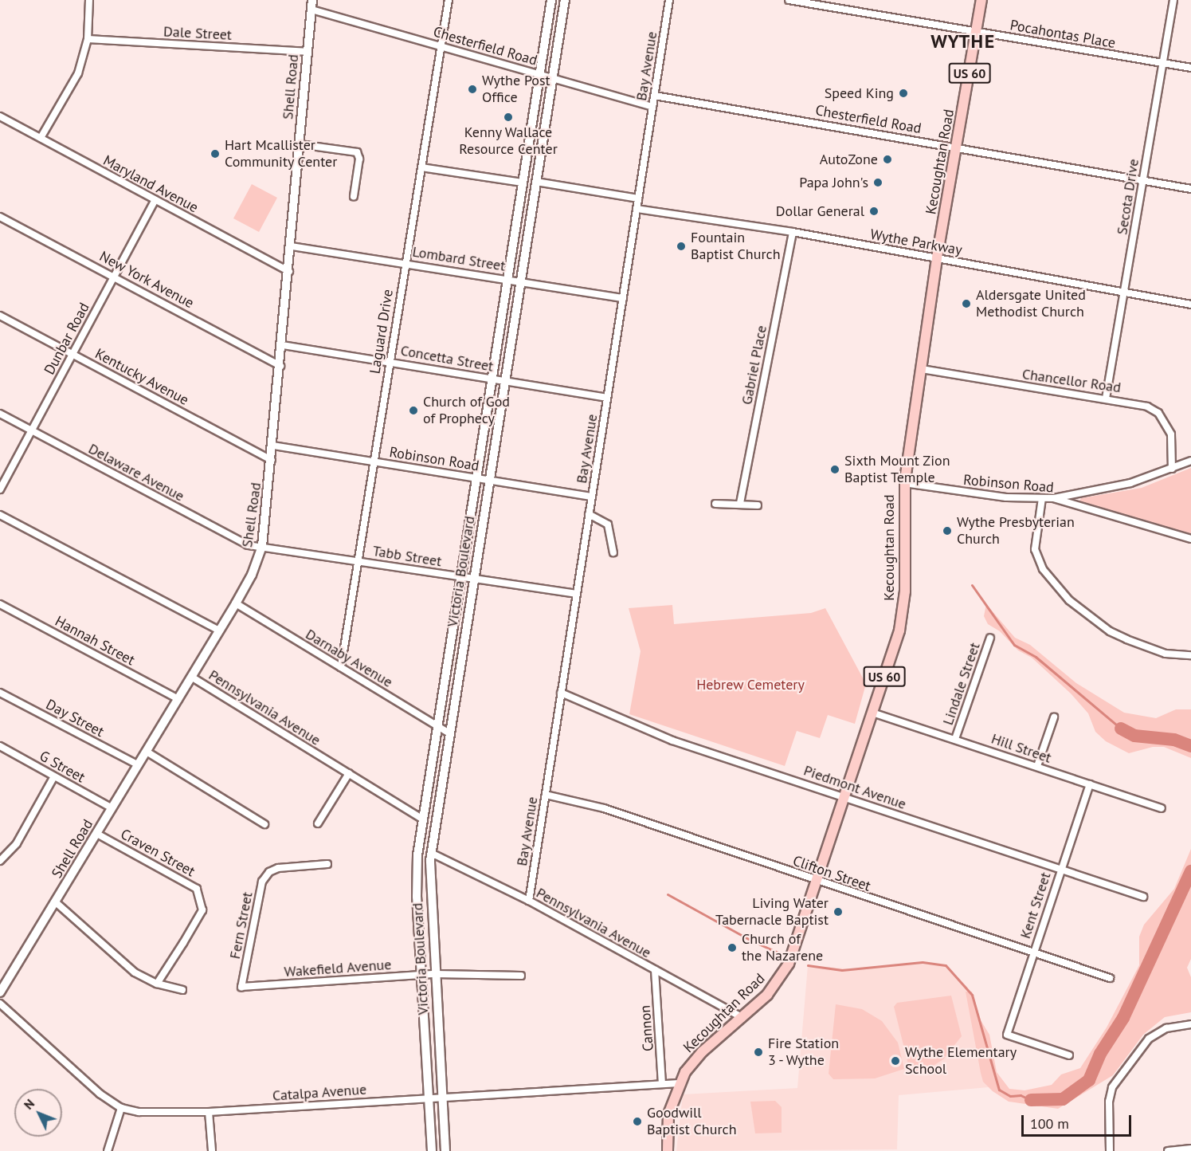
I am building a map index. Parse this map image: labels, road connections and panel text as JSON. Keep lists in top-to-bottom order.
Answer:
{
  "streets": {
    "main road": [
      "US 60",
      "Shell Road",
      "Kecoughtan Road",
      "Victoria Boulevard"
    ],
    "street": [
      "Dale Street",
      "Pocahontas Place",
      "Chesterfield Road",
      "Bay Avenue",
      "Maryland Avenue",
      "Secota Drive",
      "Wythe Parkway",
      "Lombard Street",
      "New York Avenue",
      "Laguard Drive",
      "Dunbar Road",
      "Concetta Street",
      "Gabriel Place",
      "Kentucky Avenue",
      "Chancellor Road",
      "Robinson Road",
      "Delaware Avenue",
      "Tabb Street",
      "Hannah Street",
      "Darnaby Avenue",
      "Lindale Street",
      "Pennsylvania Avenue",
      "Day Street",
      "Hill Street",
      "G Street",
      "Piedmont Avenue",
      "Craven Street",
      "Clifton Street",
      "Kent Street",
      "Fern Street",
      "Wakefield Avenue",
      "Cannon",
      "Catalpa Avenue"
    ]
  },
  "crossings": [
    ["Dale Street", "Shell Road"],
    ["Pocahontas Place", "Kecoughtan Road"],
    ["Pocahontas Place", "Secota Drive"],
    ["Chesterfield Road", "Bay Avenue"],
    ["Chesterfield Road", "Shell Road"],
    ["Chesterfield Road", "Kecoughtan Road"],
    ["Chesterfield Road", "Secota Drive"],
    ["Chesterfield Road", "Laguard Drive"],
    ["Chesterfield Road", "Victoria Boulevard"],
    ["Bay Avenue", "Wythe Parkway"],
    ["Bay Avenue", "Lombard Street"],
    ["Bay Avenue", "Concetta Street"],
    ["Bay Avenue", "Robinson Road"],
    ["Bay Avenue", "Tabb Street"],
    ["Bay Avenue", "Pennsylvania Avenue"],
    ["Bay Avenue", "Piedmont Avenue"],
    ["Bay Avenue", "Clifton Street"],
    ["Shell Road", "Maryland Avenue"],
    ["Shell Road", "Lombard Street"],
    ["Shell Road", "New York Avenue"],
    ["Shell Road", "Concetta Street"],
    ["Shell Road", "Kentucky Avenue"],
    ["Shell Road", "Robinson Road"],
    ["Shell Road", "Delaware Avenue"],
    ["Shell Road", "Tabb Street"],
    ["Shell Road", "Hannah Street"],
    ["Shell Road", "Darnaby Avenue"],
    ["Shell Road", "Pennsylvania Avenue"],
    ["Shell Road", "Day Street"],
    ["Shell Road", "G Street"],
    ["Shell Road", "Craven Street"],
    ["Kecoughtan Road", "Wythe Parkway"],
    ["Kecoughtan Road", "Chancellor Road"],
    ["Kecoughtan Road", "Robinson Road"],
    ["Kecoughtan Road", "Pennsylvania Avenue"],
    ["Kecoughtan Road", "Hill Street"],
    ["Kecoughtan Road", "Piedmont Avenue"],
    ["Kecoughtan Road", "Clifton Street"],
    ["Kecoughtan Road", "Catalpa Avenue"],
    ["Maryland Avenue", "Dunbar Road"],
    ["Secota Drive", "Wythe Parkway"],
    ["Secota Drive", "Chancellor Road"],
    ["Wythe Parkway", "Gabriel Place"],
    ["Lombard Street", "Laguard Drive"],
    ["Lombard Street", "Victoria Boulevard"],
    ["New York Avenue", "Dunbar Road"],
    ["Laguard Drive", "Concetta Street"],
    ["Laguard Drive", "Robinson Road"],
    ["Laguard Drive", "Tabb Street"],
    ["Laguard Drive", "Darnaby Avenue"],
    ["Dunbar Road", "Kentucky Avenue"],
    ["Dunbar Road", "Delaware Avenue"],
    ["Concetta Street", "Victoria Boulevard"],
    ["Robinson Road", "Victoria Boulevard"],
    ["Delaware Avenue", "Tabb Street"],
    ["Tabb Street", "Victoria Boulevard"],
    ["Victoria Boulevard", "Darnaby Avenue"],
    ["Victoria Boulevard", "Pennsylvania Avenue"],
    ["Victoria Boulevard", "Wakefield Avenue"],
    ["Victoria Boulevard", "Catalpa Avenue"],
    ["Lindale Street", "Hill Street"],
    ["Pennsylvania Avenue", "Cannon"],
    ["Hill Street", "Kent Street"],
    ["Piedmont Avenue", "Kent Street"],
    ["Clifton Street", "Kent Street"],
    ["Fern Street", "Wakefield Avenue"],
    ["Cannon", "Catalpa Avenue"]
  ],
  "districts": ["WYTHE"],
  "parks": ["Hebrew Cemetery"],
  "places": [
    "Wythe Post Office",
    "Speed King",
    "Kenny Wallace Resource Center",
    "Hart Mcallister Community Center",
    "AutoZone",
    "Papa John's",
    "Dollar General",
    "Fountain Baptist Church",
    "Aldersgate United Methodist Church",
    "Church of God of Prophecy",
    "Sixth Mount Zion Baptist Temple",
    "Wythe Presbyterian Church",
    "Living Water Tabernacle Baptist",
    "Church of the Nazarene",
    "Fire Station 3 - Wythe",
    "Wythe Elementary School",
    "Goodwill Baptist Church"
  ],
  "scale_bar": "100 m",
  "north": "top left"
}
